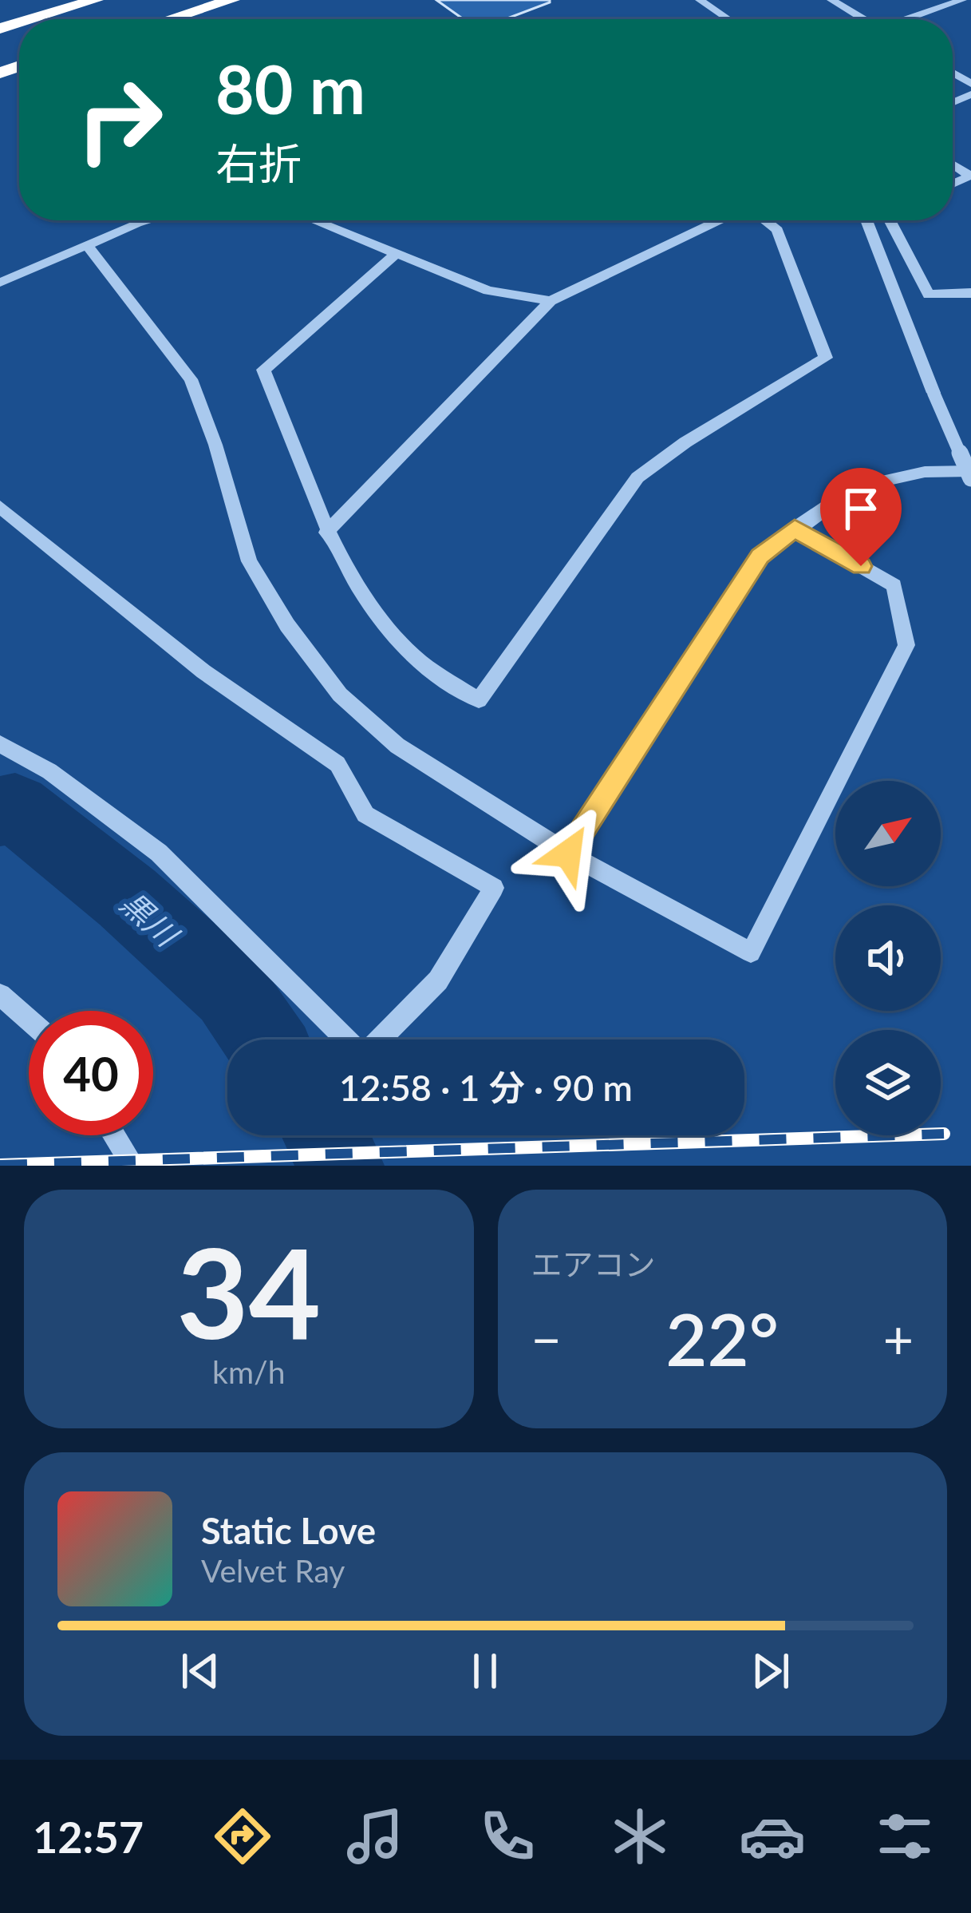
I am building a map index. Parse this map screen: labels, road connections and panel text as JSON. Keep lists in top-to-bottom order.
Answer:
{
  "water": ["黒川"],
  "north": "top right",
  "page": {
    "turn": ["80 m", "右折"],
    "limit": "40",
    "trip": "12:58 · 1 分 · 90 m",
    "tile": [
      ["34", "km/h"],
      "エアコン"
    ],
    "heat": ["−", "22°", "+"],
    "song": ["Static Love", "Velvet Ray"],
    "tabs": "12:57"
  }
}
